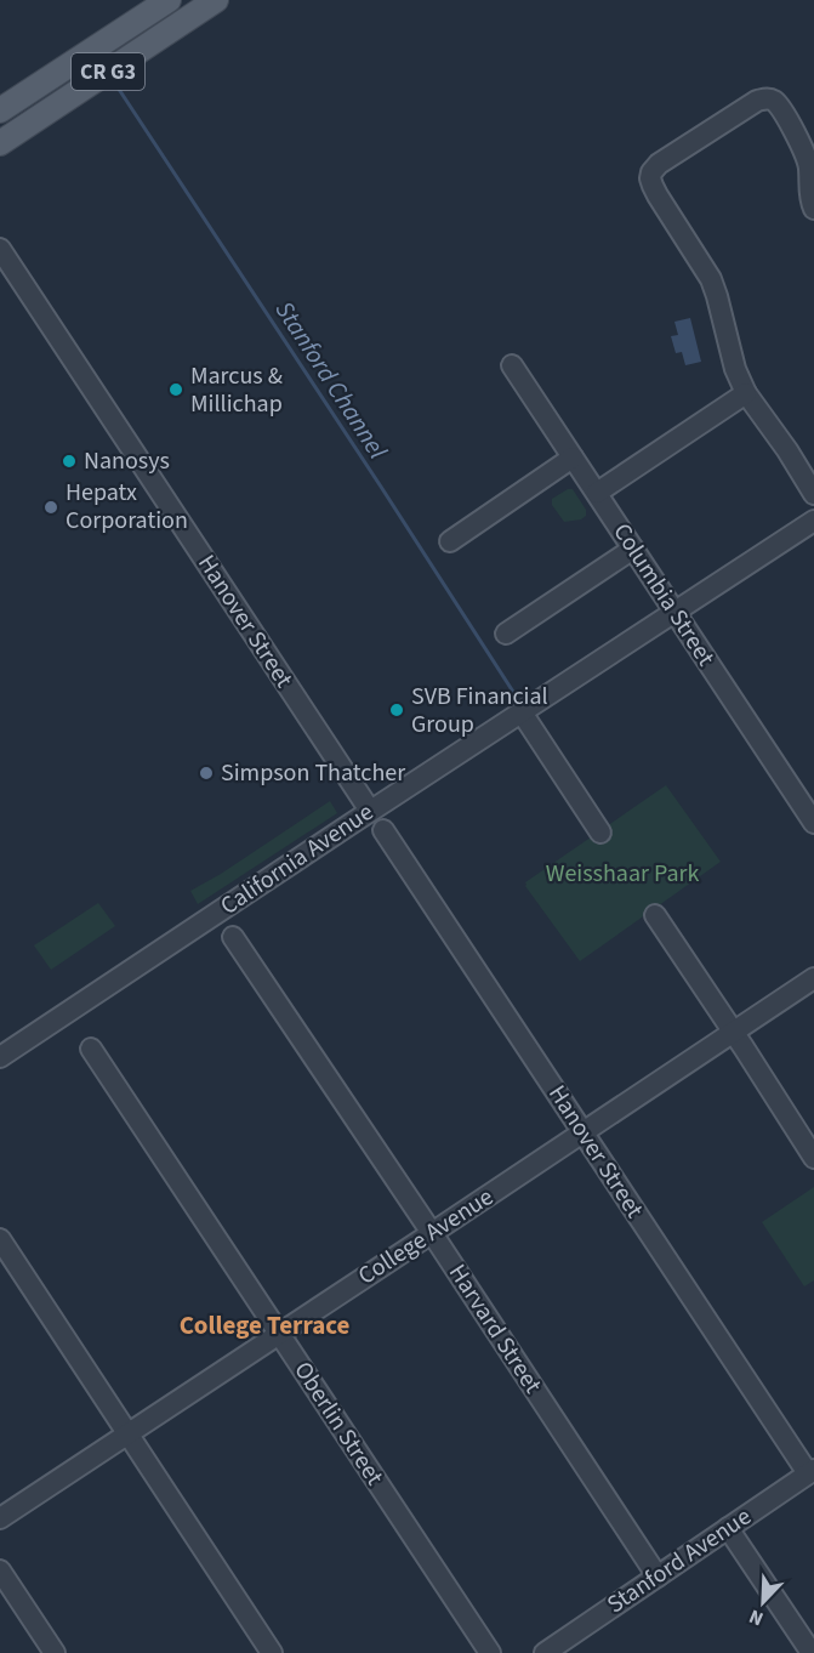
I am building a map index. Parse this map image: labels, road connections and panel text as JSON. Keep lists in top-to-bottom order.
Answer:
{
  "streets": {
    "main road": ["CR G3"],
    "street": [
      "Columbia Street",
      "Hanover Street",
      "California Avenue",
      "College Avenue",
      "Harvard Street",
      "Oberlin Street",
      "Stanford Avenue"
    ]
  },
  "crossings": [
    ["Columbia Street", "California Avenue"],
    ["Hanover Street", "California Avenue"],
    ["Hanover Street", "College Avenue"],
    ["Hanover Street", "Stanford Avenue"],
    ["College Avenue", "Harvard Street"],
    ["College Avenue", "Oberlin Street"],
    ["Harvard Street", "Stanford Avenue"]
  ],
  "districts": ["College Terrace"],
  "water": ["Stanford Channel"],
  "parks": ["Weisshaar Park"],
  "places": [
    "Marcus & Millichap",
    "Nanosys",
    "Hepatx Corporation",
    "SVB Financial Group",
    "Simpson Thatcher"
  ],
  "north": "bottom left"
}
